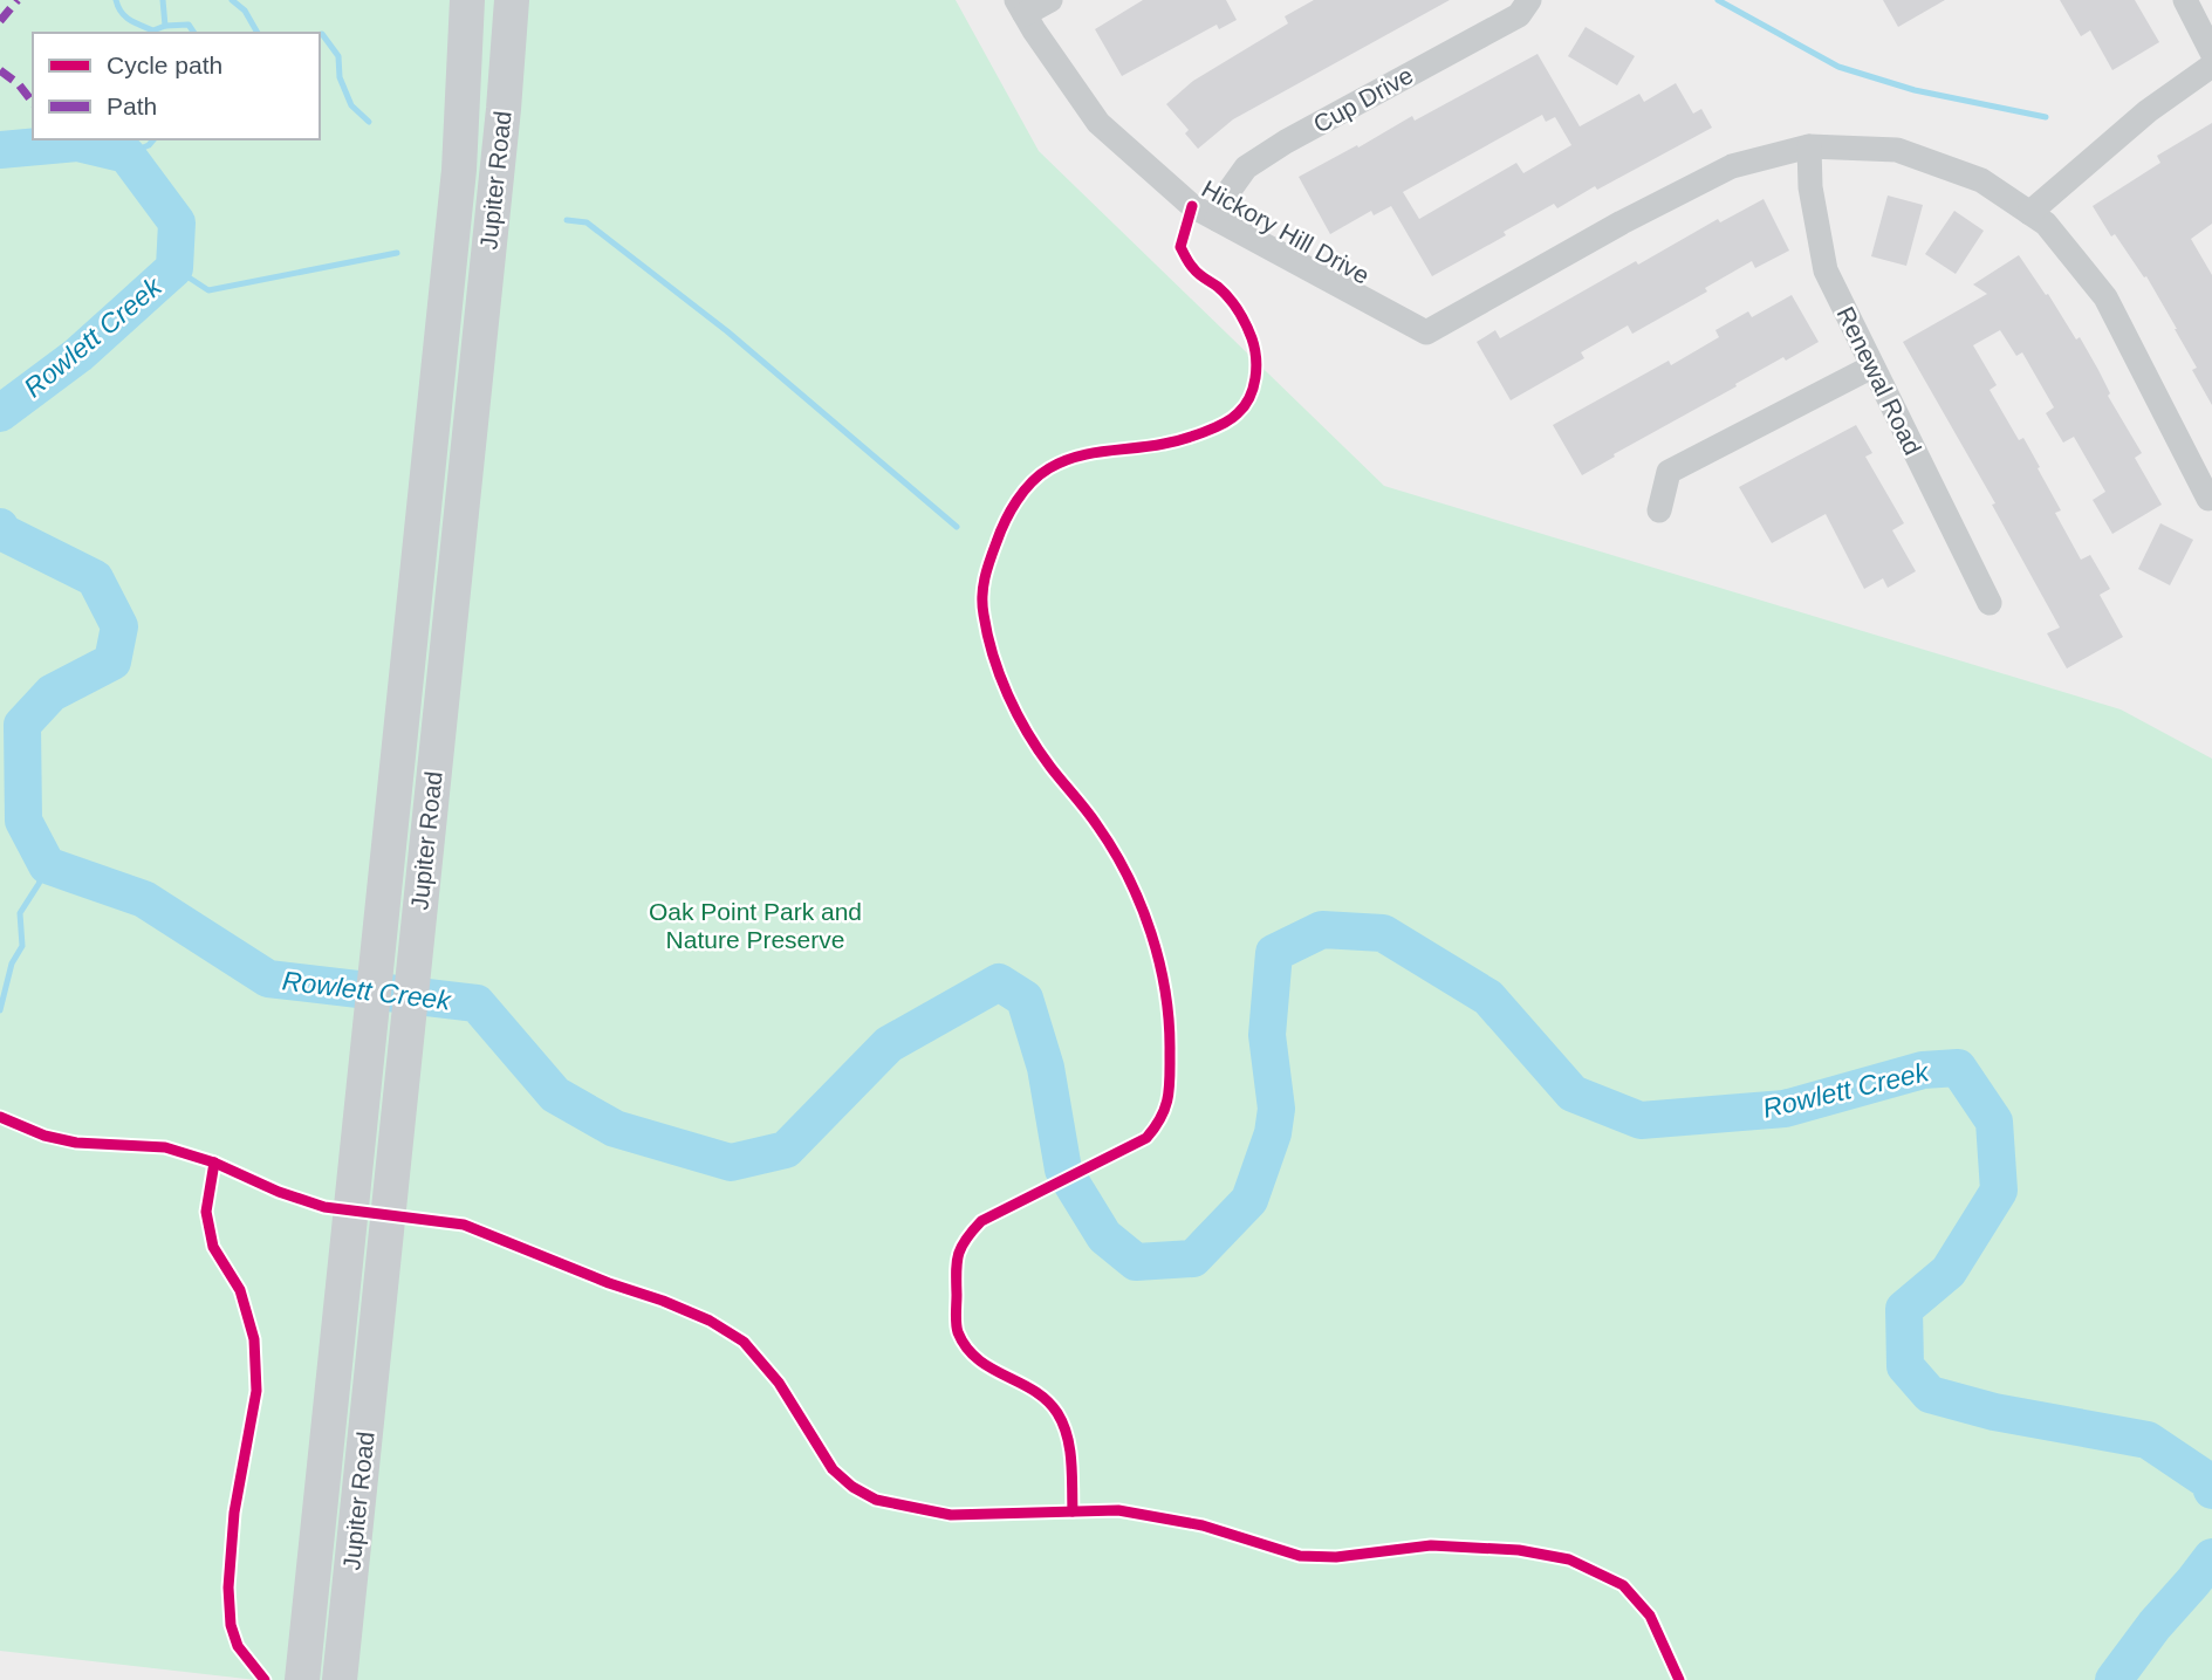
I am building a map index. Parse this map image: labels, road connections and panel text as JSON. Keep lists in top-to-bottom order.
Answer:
{
  "streets": {
    "main road": ["Jupiter Road"],
    "street": ["Cup Drive", "Hickory Hill Drive", "Renewal Road"]
  },
  "crossings": [
    ["Cup Drive", "Hickory Hill Drive"],
    ["Hickory Hill Drive", "Renewal Road"]
  ],
  "water": ["Rowlett Creek"],
  "parks": ["Oak Point Park and Nature Preserve"],
  "legend": ["Cycle path", "Path"]
}
